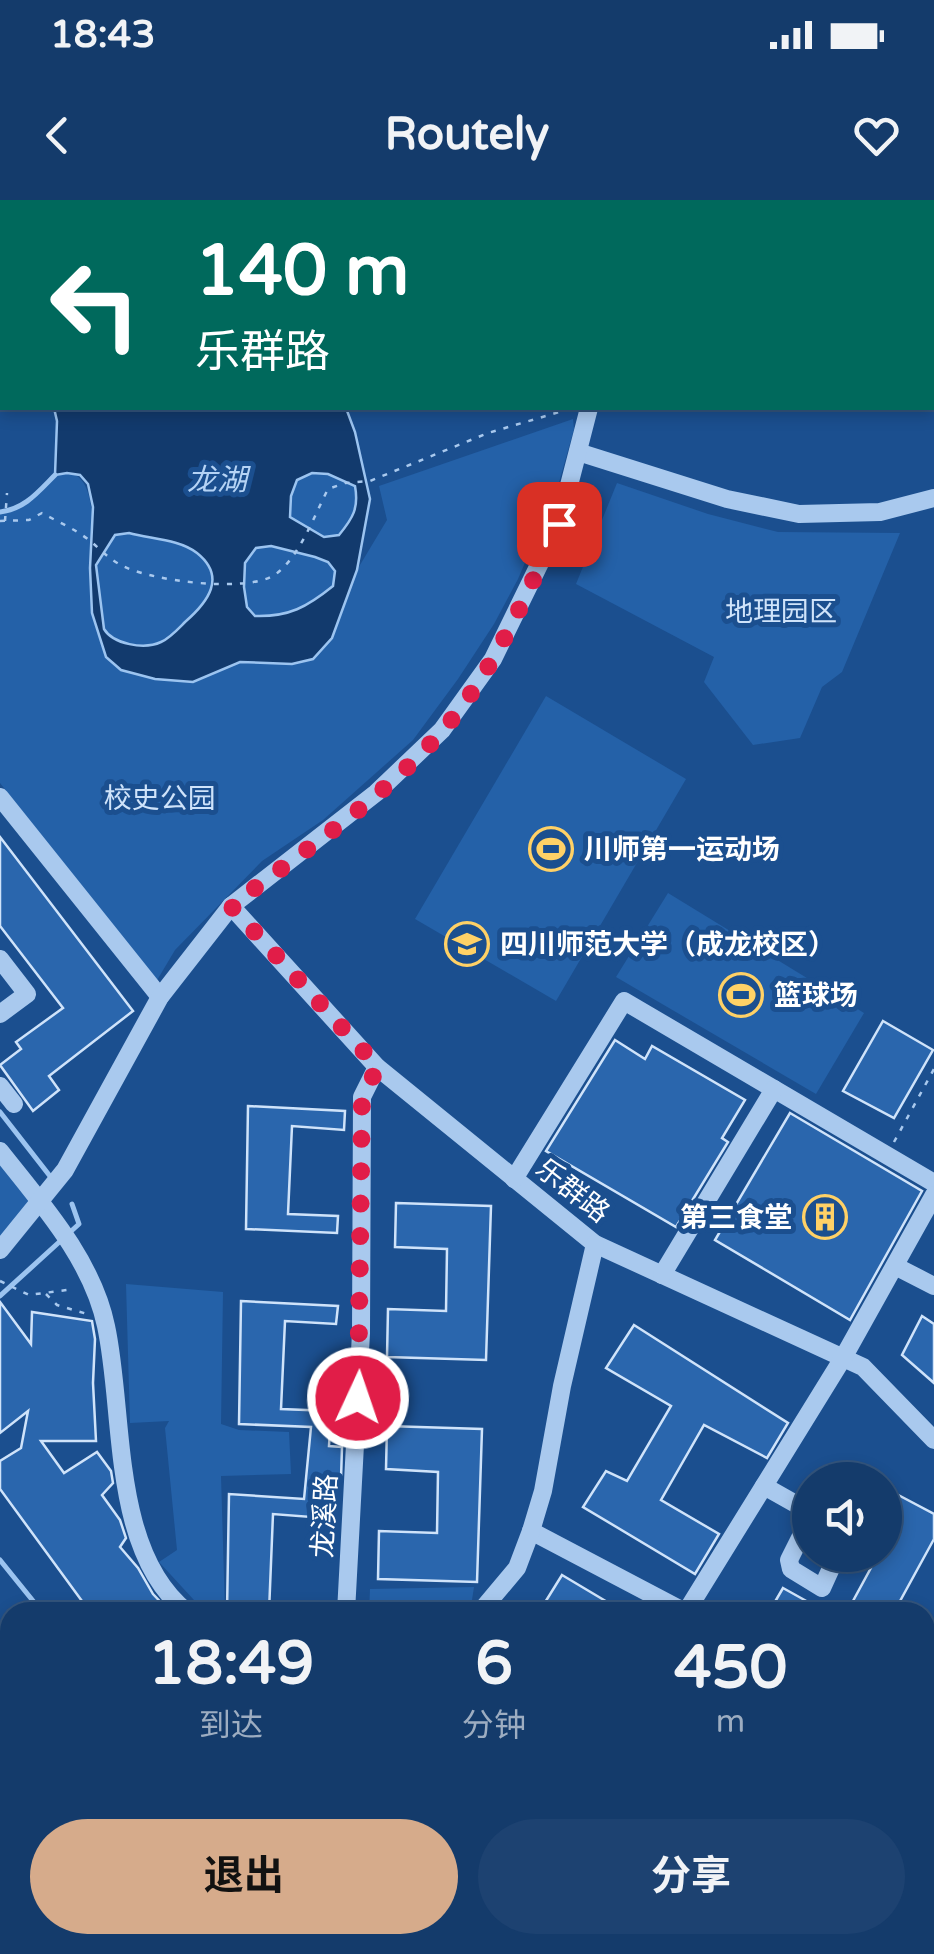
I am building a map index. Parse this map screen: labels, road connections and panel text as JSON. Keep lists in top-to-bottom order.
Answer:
{
  "streets": {
    "street": ["乐群路", "龙溪路"]
  },
  "crossings": [
    ["乐群路", "龙溪路"]
  ],
  "water": ["龙湖"],
  "parks": ["地理园区", "校史公园"],
  "places": {
    "sports": ["川师第一运动场", "篮球场"],
    "school or university": ["四川师范大学（成龙校区）"],
    "building": ["第三食堂"]
  },
  "page": {
    "status": "18:43",
    "header": "Routely",
    "turn": ["140 m", "乐群路"],
    "eta": [
      "18:49",
      "到达",
      "6",
      "分钟",
      "450",
      "m"
    ],
    "buttons": ["退出", "分享"]
  }
}
